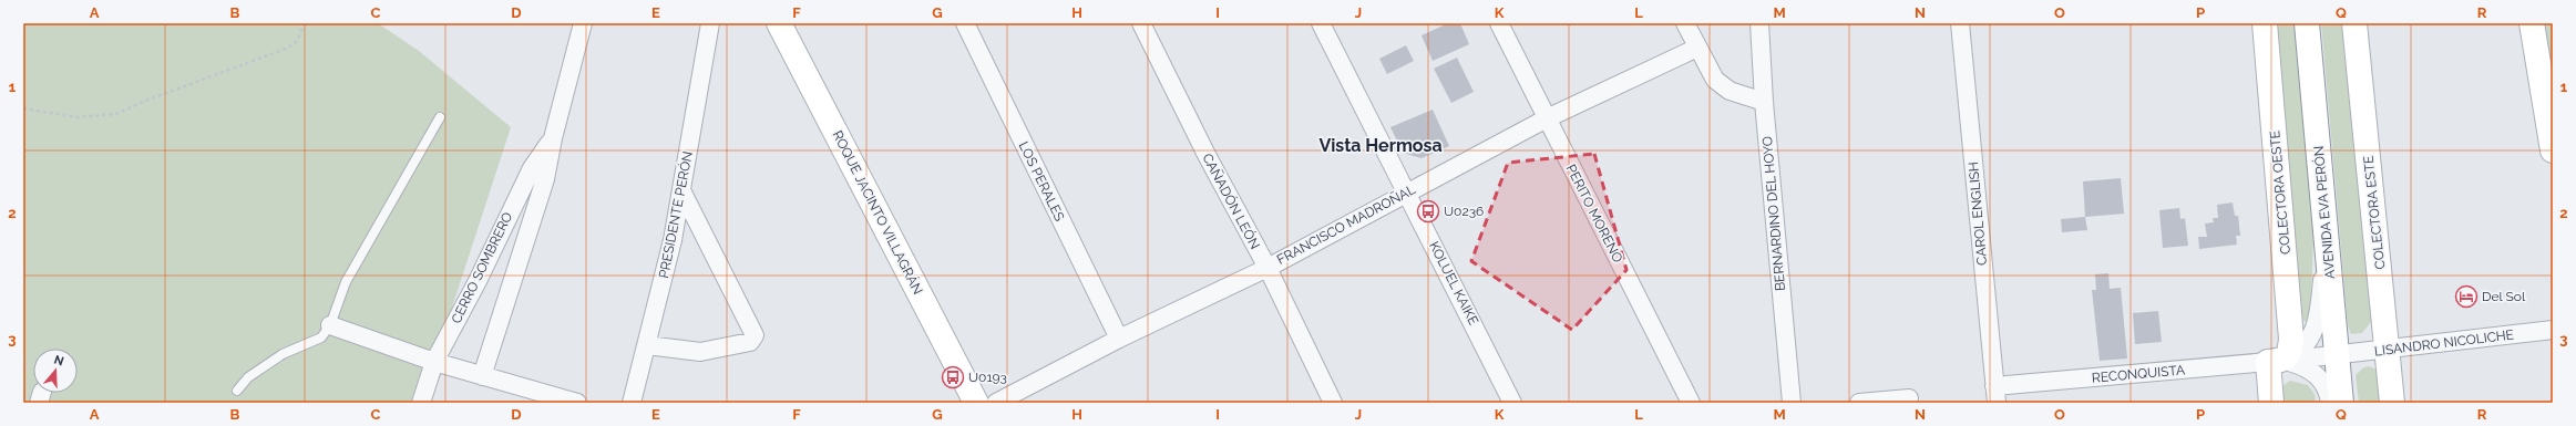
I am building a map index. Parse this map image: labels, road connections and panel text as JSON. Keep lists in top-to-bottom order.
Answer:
{
  "streets": {
    "main road": [
      "COLECTORA OESTE",
      "ROQUE JACINTO VILLAGRÁN",
      "AVENIDA EVA PERÓN",
      "COLECTORA ESTE"
    ],
    "street": [
      "LOS PERALES",
      "CAÑADÓN LEÓN",
      "PERITO MORENO",
      "BERNARDINO DEL HOYO",
      "CAROL ENGLISH",
      "PRESIDENTE PERÓN",
      "FRANCISCO MADROÑAL",
      "CERRO SOMBRERO",
      "KOLUEL KAIKE",
      "LISANDRO NICOLICHE",
      "RECONQUISTA"
    ]
  },
  "crossings": [
    ["LOS PERALES", "FRANCISCO MADROÑAL"],
    ["COLECTORA OESTE", "RECONQUISTA"],
    ["CAÑADÓN LEÓN", "FRANCISCO MADROÑAL"],
    ["AVENIDA EVA PERÓN", "LISANDRO NICOLICHE"],
    ["AVENIDA EVA PERÓN", "RECONQUISTA"],
    ["COLECTORA ESTE", "LISANDRO NICOLICHE"],
    ["PERITO MORENO", "FRANCISCO MADROÑAL"],
    ["CAROL ENGLISH", "RECONQUISTA"],
    ["FRANCISCO MADROÑAL", "KOLUEL KAIKE"],
    ["LISANDRO NICOLICHE", "RECONQUISTA"]
  ],
  "districts": ["Vista Hermosa"],
  "places": {
    "bus stop": ["U0236", "U0193"],
    "hotel": ["Del Sol"]
  },
  "north": "top",
  "grid": {
    "columns": [
      "A",
      "B",
      "C",
      "D",
      "E",
      "F",
      "G",
      "H",
      "I",
      "J",
      "K",
      "L",
      "M",
      "N",
      "O",
      "P",
      "Q",
      "R"
    ],
    "rows": ["1", "2", "3"]
  }
}
